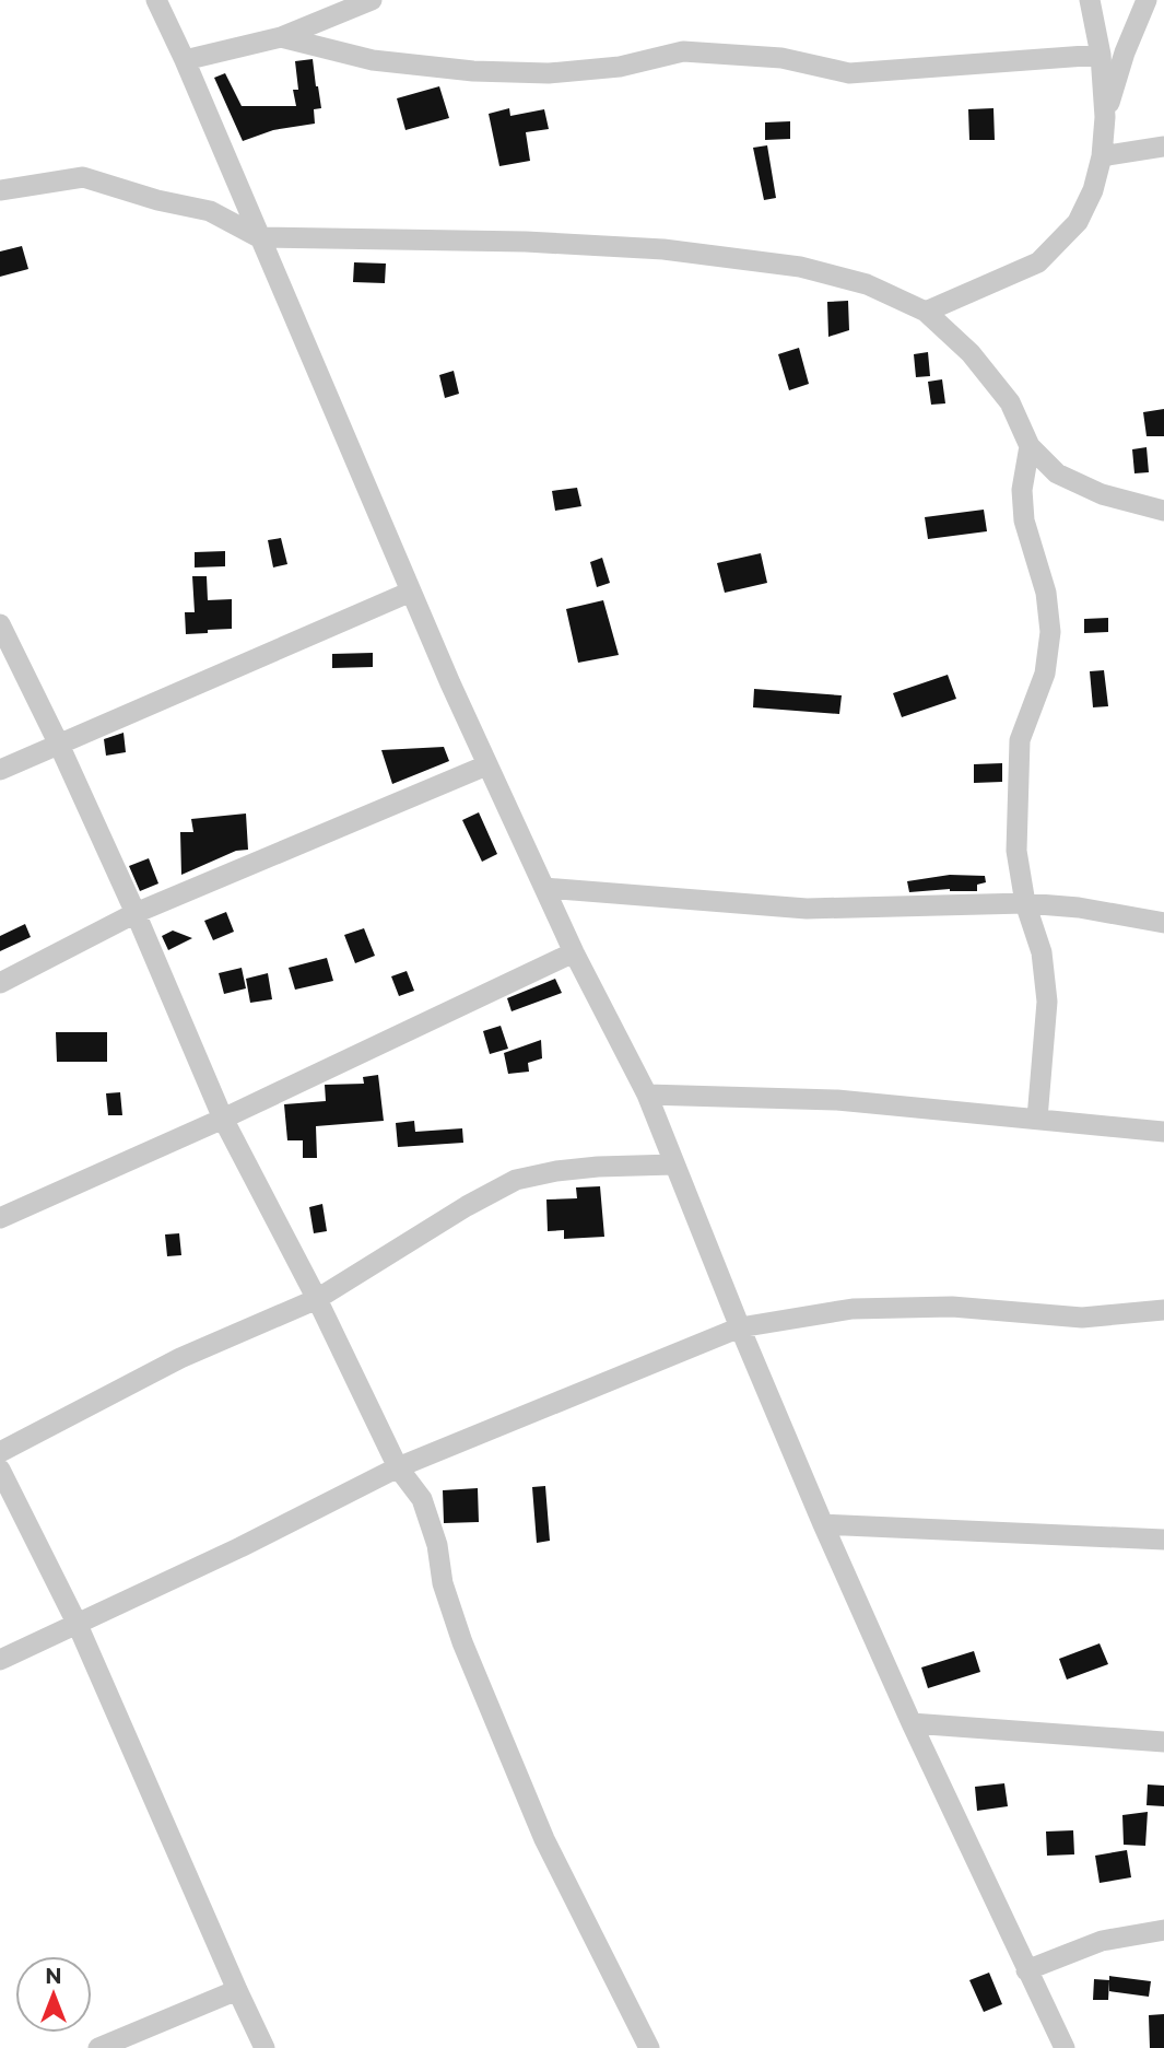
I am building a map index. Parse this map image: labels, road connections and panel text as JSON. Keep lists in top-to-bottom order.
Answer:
{
  "north": "top"
}
